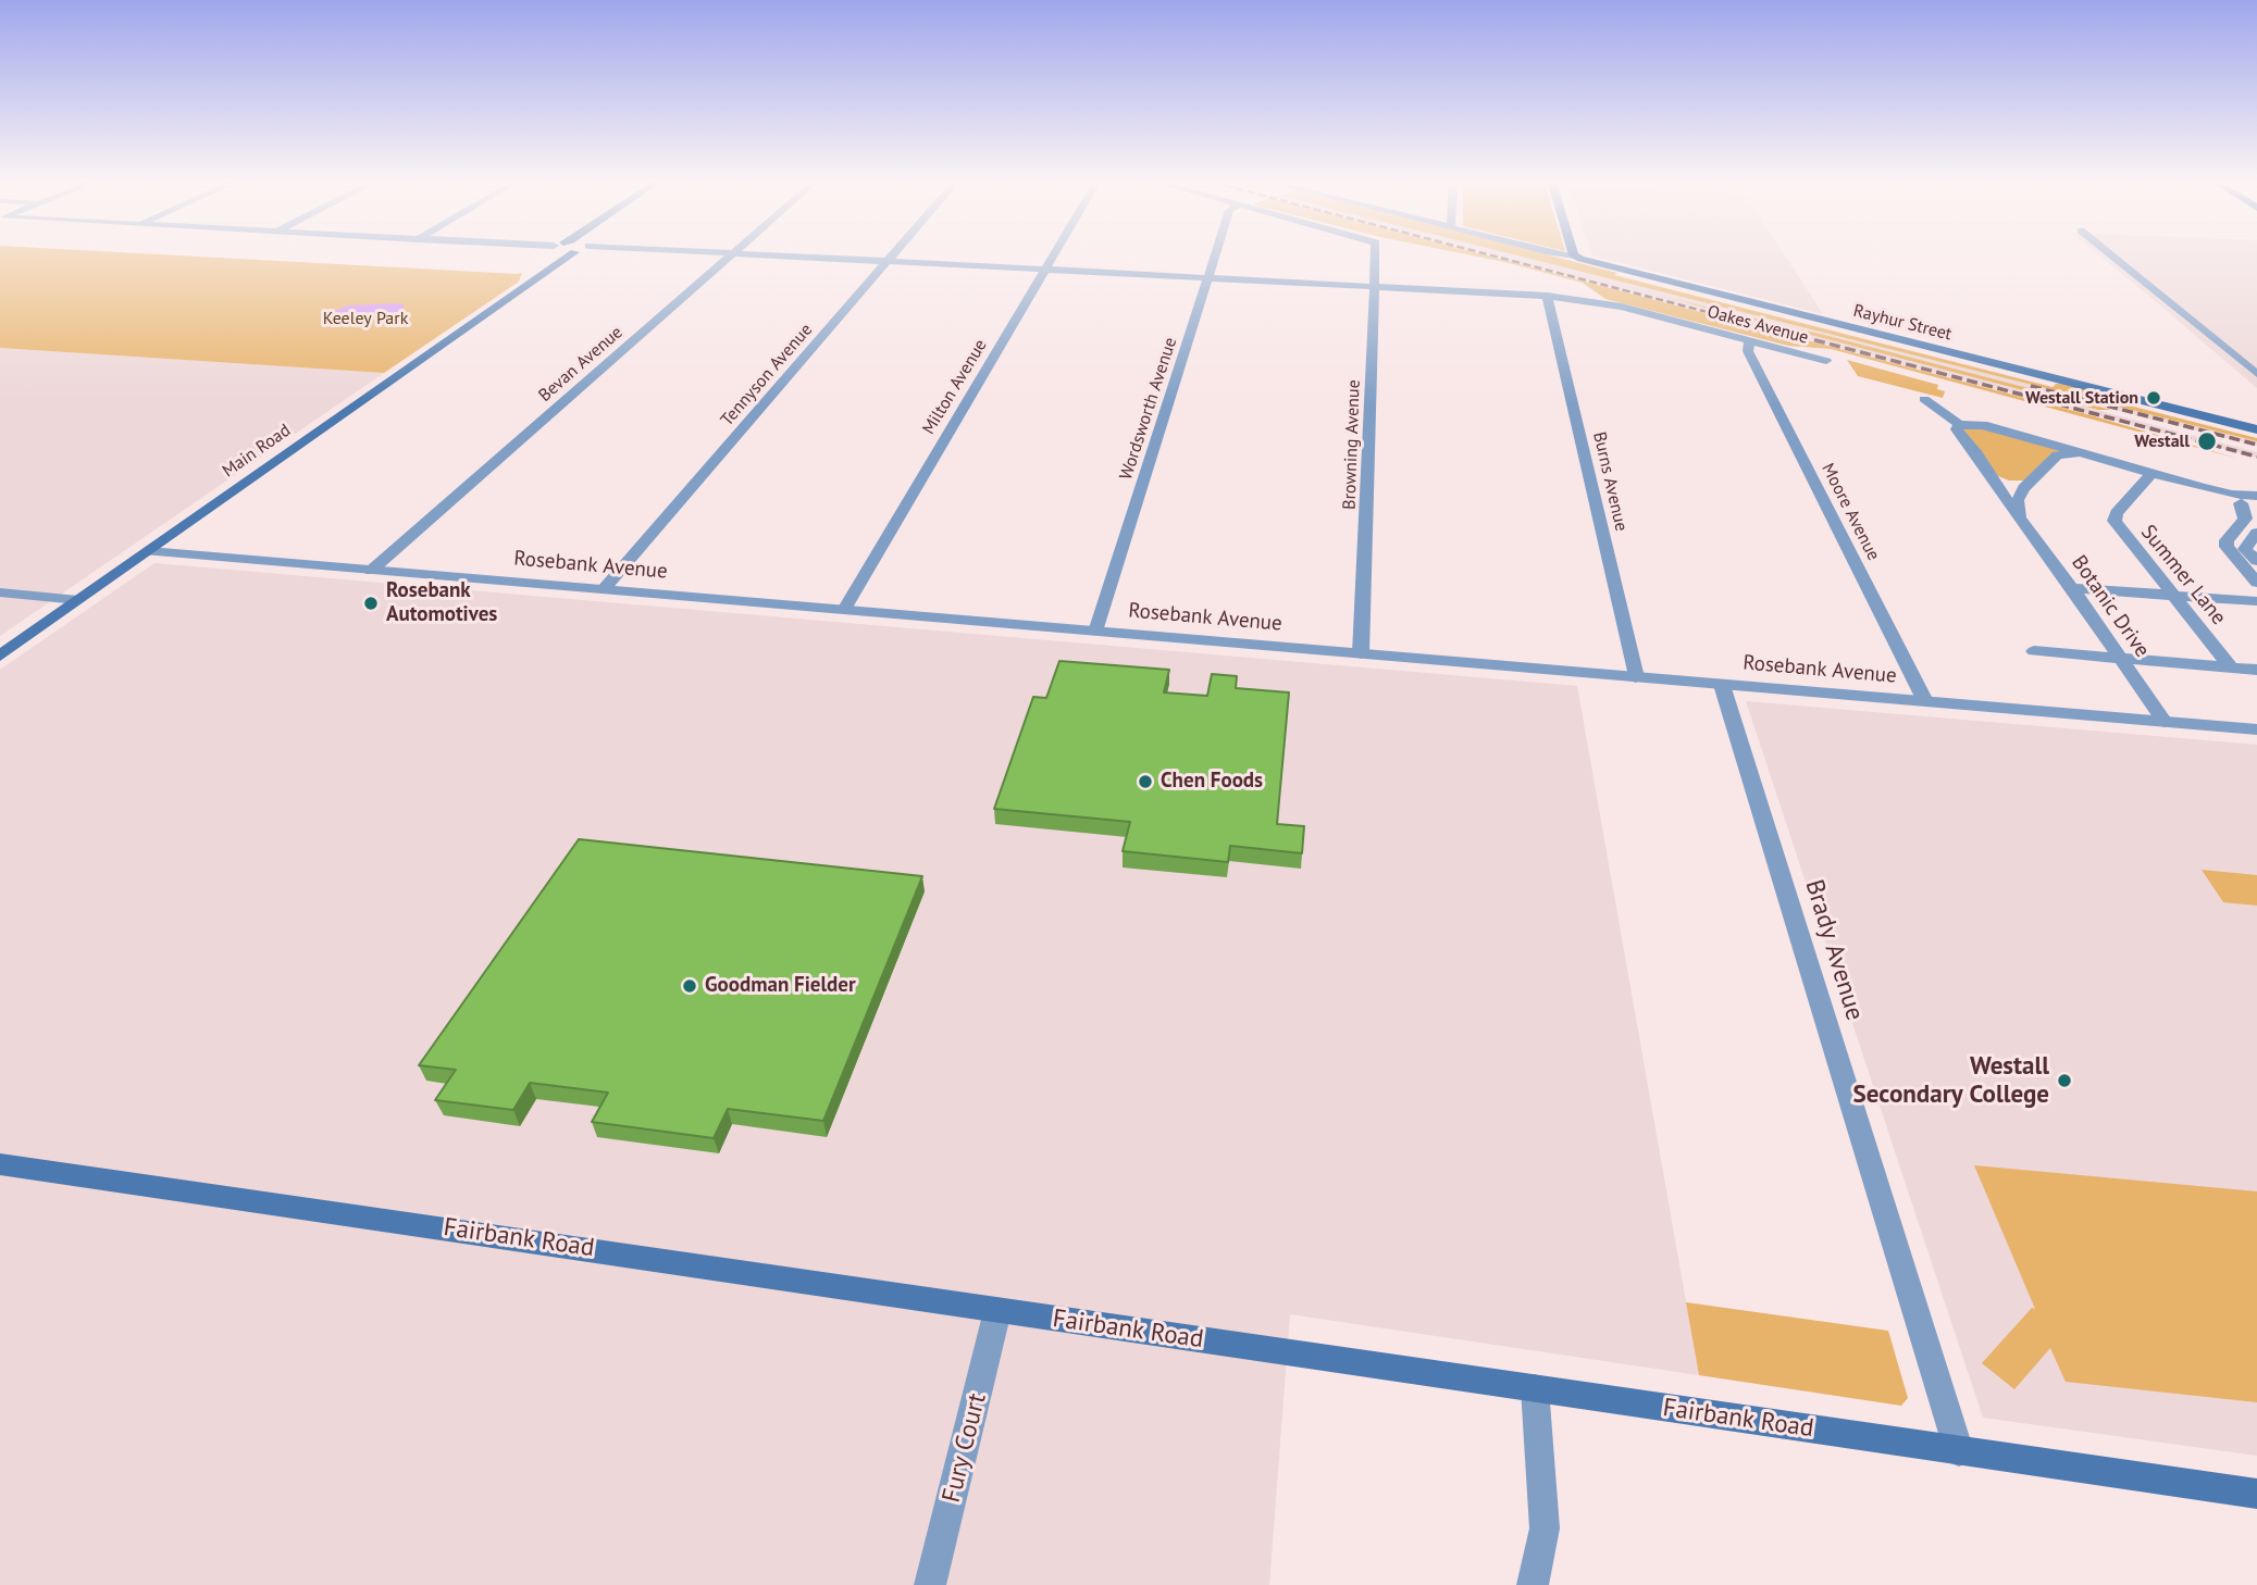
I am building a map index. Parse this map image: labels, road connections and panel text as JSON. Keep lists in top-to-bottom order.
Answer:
{
  "streets": {
    "main road": ["Rayhur Street", "Main Road", "Fairbank Road"],
    "street": [
      "Oakes Avenue",
      "Bevan Avenue",
      "Tennyson Avenue",
      "Milton Avenue",
      "Wordsworth Avenue",
      "Browning Avenue",
      "Burns Avenue",
      "Moore Avenue",
      "Rosebank Avenue",
      "Summer Lane",
      "Botanic Drive",
      "Brady Avenue",
      "Fury Court"
    ]
  },
  "crossings": [
    ["Oakes Avenue", "Tennyson Avenue"],
    ["Oakes Avenue", "Milton Avenue"],
    ["Oakes Avenue", "Wordsworth Avenue"],
    ["Oakes Avenue", "Browning Avenue"],
    ["Oakes Avenue", "Burns Avenue"],
    ["Oakes Avenue", "Moore Avenue"],
    ["Bevan Avenue", "Rosebank Avenue"],
    ["Tennyson Avenue", "Rosebank Avenue"],
    ["Milton Avenue", "Rosebank Avenue"],
    ["Wordsworth Avenue", "Rosebank Avenue"],
    ["Browning Avenue", "Rosebank Avenue"],
    ["Main Road", "Rosebank Avenue"],
    ["Burns Avenue", "Rosebank Avenue"],
    ["Moore Avenue", "Rosebank Avenue"],
    ["Rosebank Avenue", "Botanic Drive"],
    ["Rosebank Avenue", "Brady Avenue"],
    ["Brady Avenue", "Fairbank Road"],
    ["Fairbank Road", "Fury Court"]
  ],
  "parks": ["Keeley Park"],
  "places": [
    "Westall Station",
    "Westall",
    "Rosebank Automotives",
    "Chen Foods",
    "Goodman Fielder",
    "Westall Secondary College"
  ]
}
